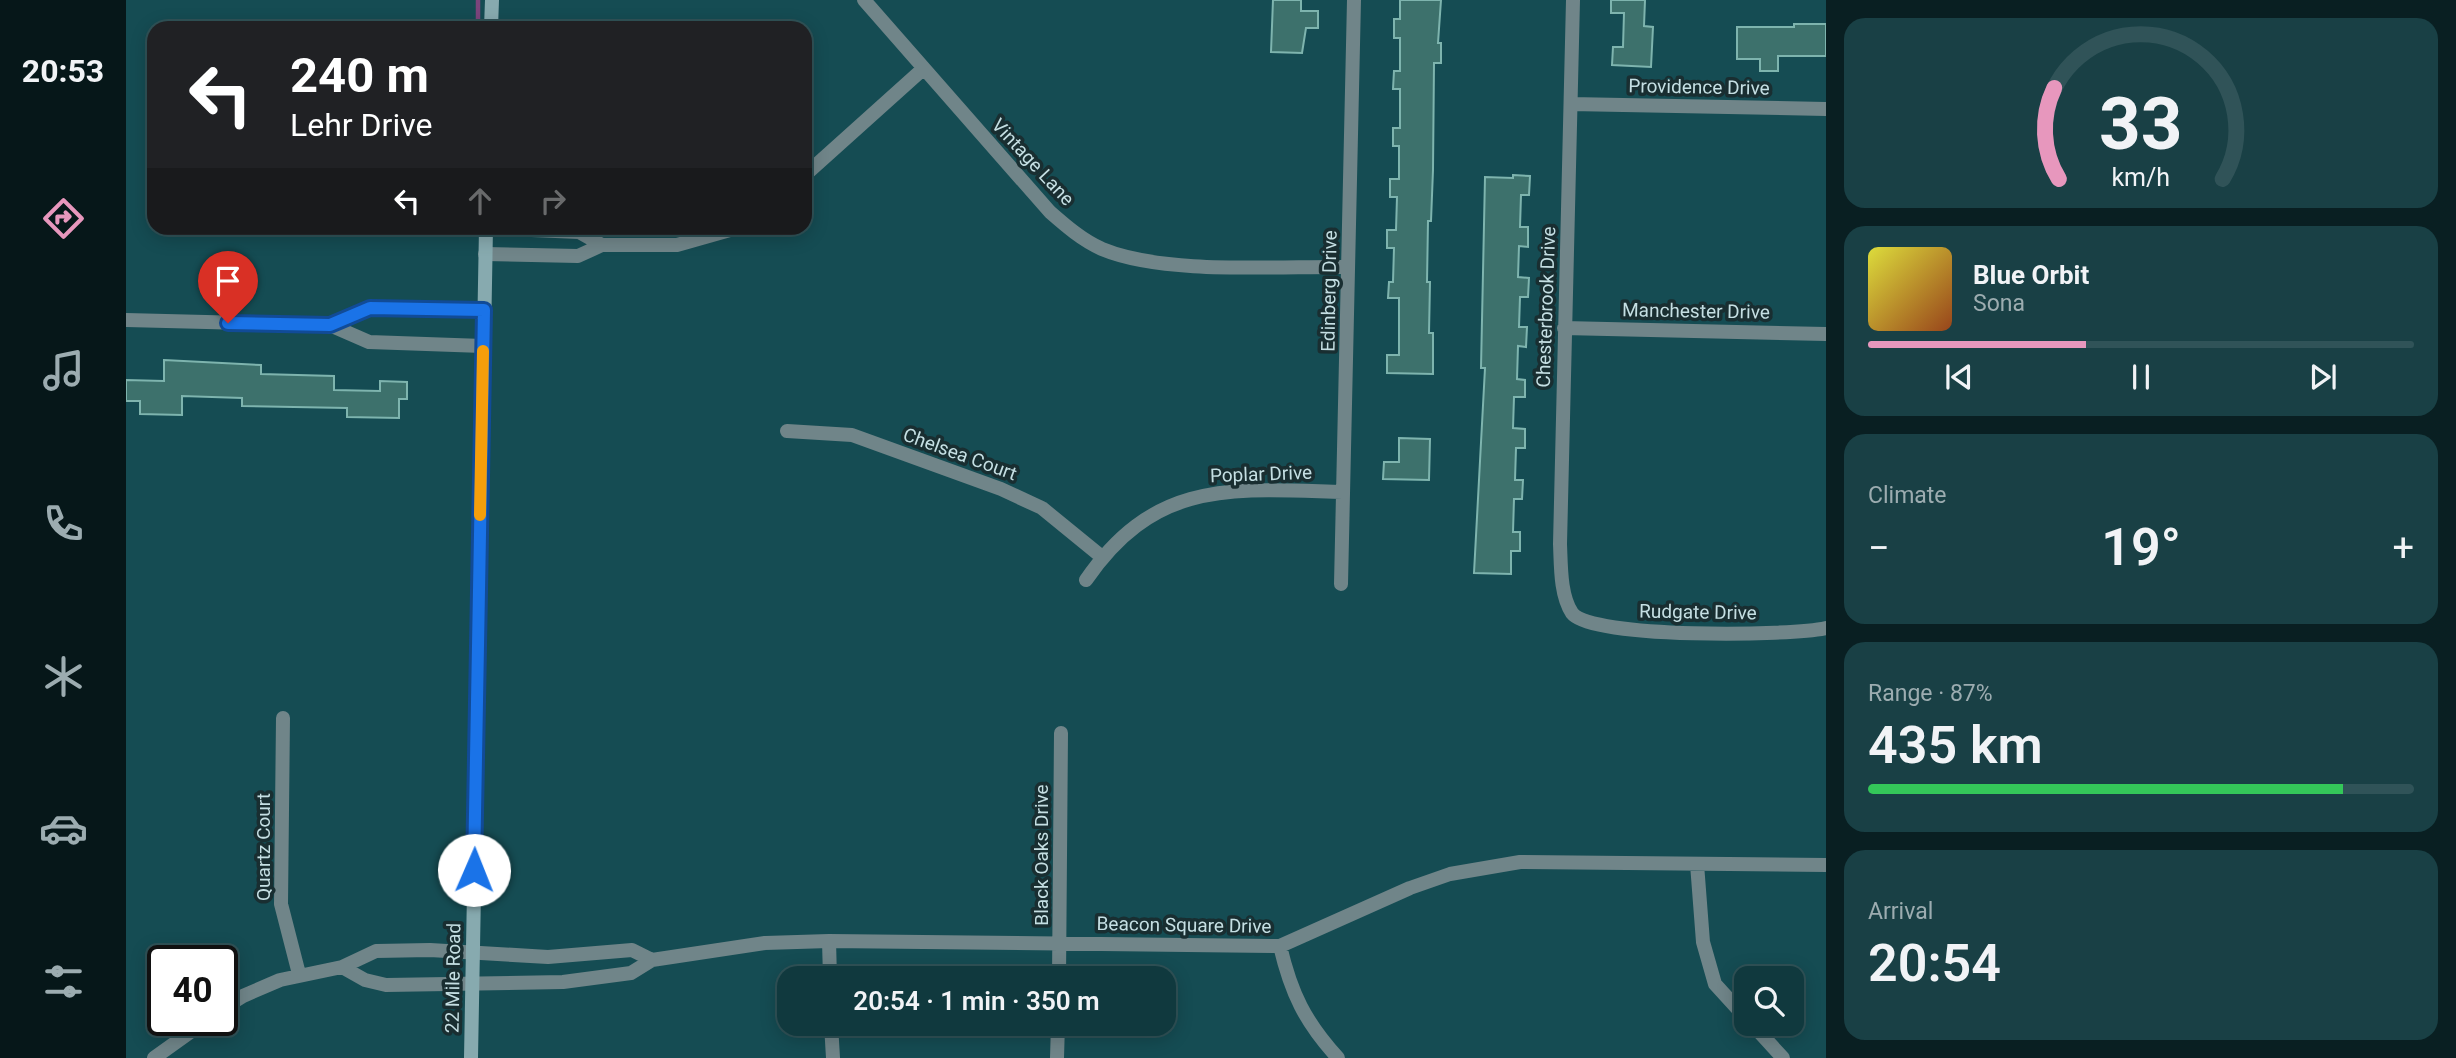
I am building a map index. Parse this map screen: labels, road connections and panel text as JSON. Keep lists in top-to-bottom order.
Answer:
{
  "streets": {
    "street": [
      "Providence Drive",
      "Vintage Lane",
      "Edinberg Drive",
      "Chesterbrook Drive",
      "Manchester Drive",
      "Chelsea Court",
      "Poplar Drive",
      "Rudgate Drive",
      "Quartz Court",
      "Black Oaks Drive",
      "Beacon Square Drive",
      "22 Mile Road"
    ]
  },
  "crossings": [
    ["Providence Drive", "Chesterbrook Drive"],
    ["Vintage Lane", "Edinberg Drive"],
    ["Edinberg Drive", "Poplar Drive"],
    ["Chesterbrook Drive", "Manchester Drive"],
    ["Chesterbrook Drive", "Rudgate Drive"],
    ["Chelsea Court", "Poplar Drive"],
    ["Quartz Court", "Beacon Square Drive"],
    ["Black Oaks Drive", "Beacon Square Drive"],
    ["Beacon Square Drive", "22 Mile Road"]
  ],
  "page": {
    "tabs": "20:53",
    "turn": ["240 m", "Lehr Drive"],
    "song": ["Blue Orbit", "Sona"],
    "tile": [
      "Climate",
      ["Range · 87%", "435 km"],
      ["Arrival", "20:54"]
    ],
    "heat": ["−", "19°", "+"],
    "limit": "40",
    "trip": "20:54 · 1 min · 350 m",
    "gauge": ["33", "km/h"]
  }
}
